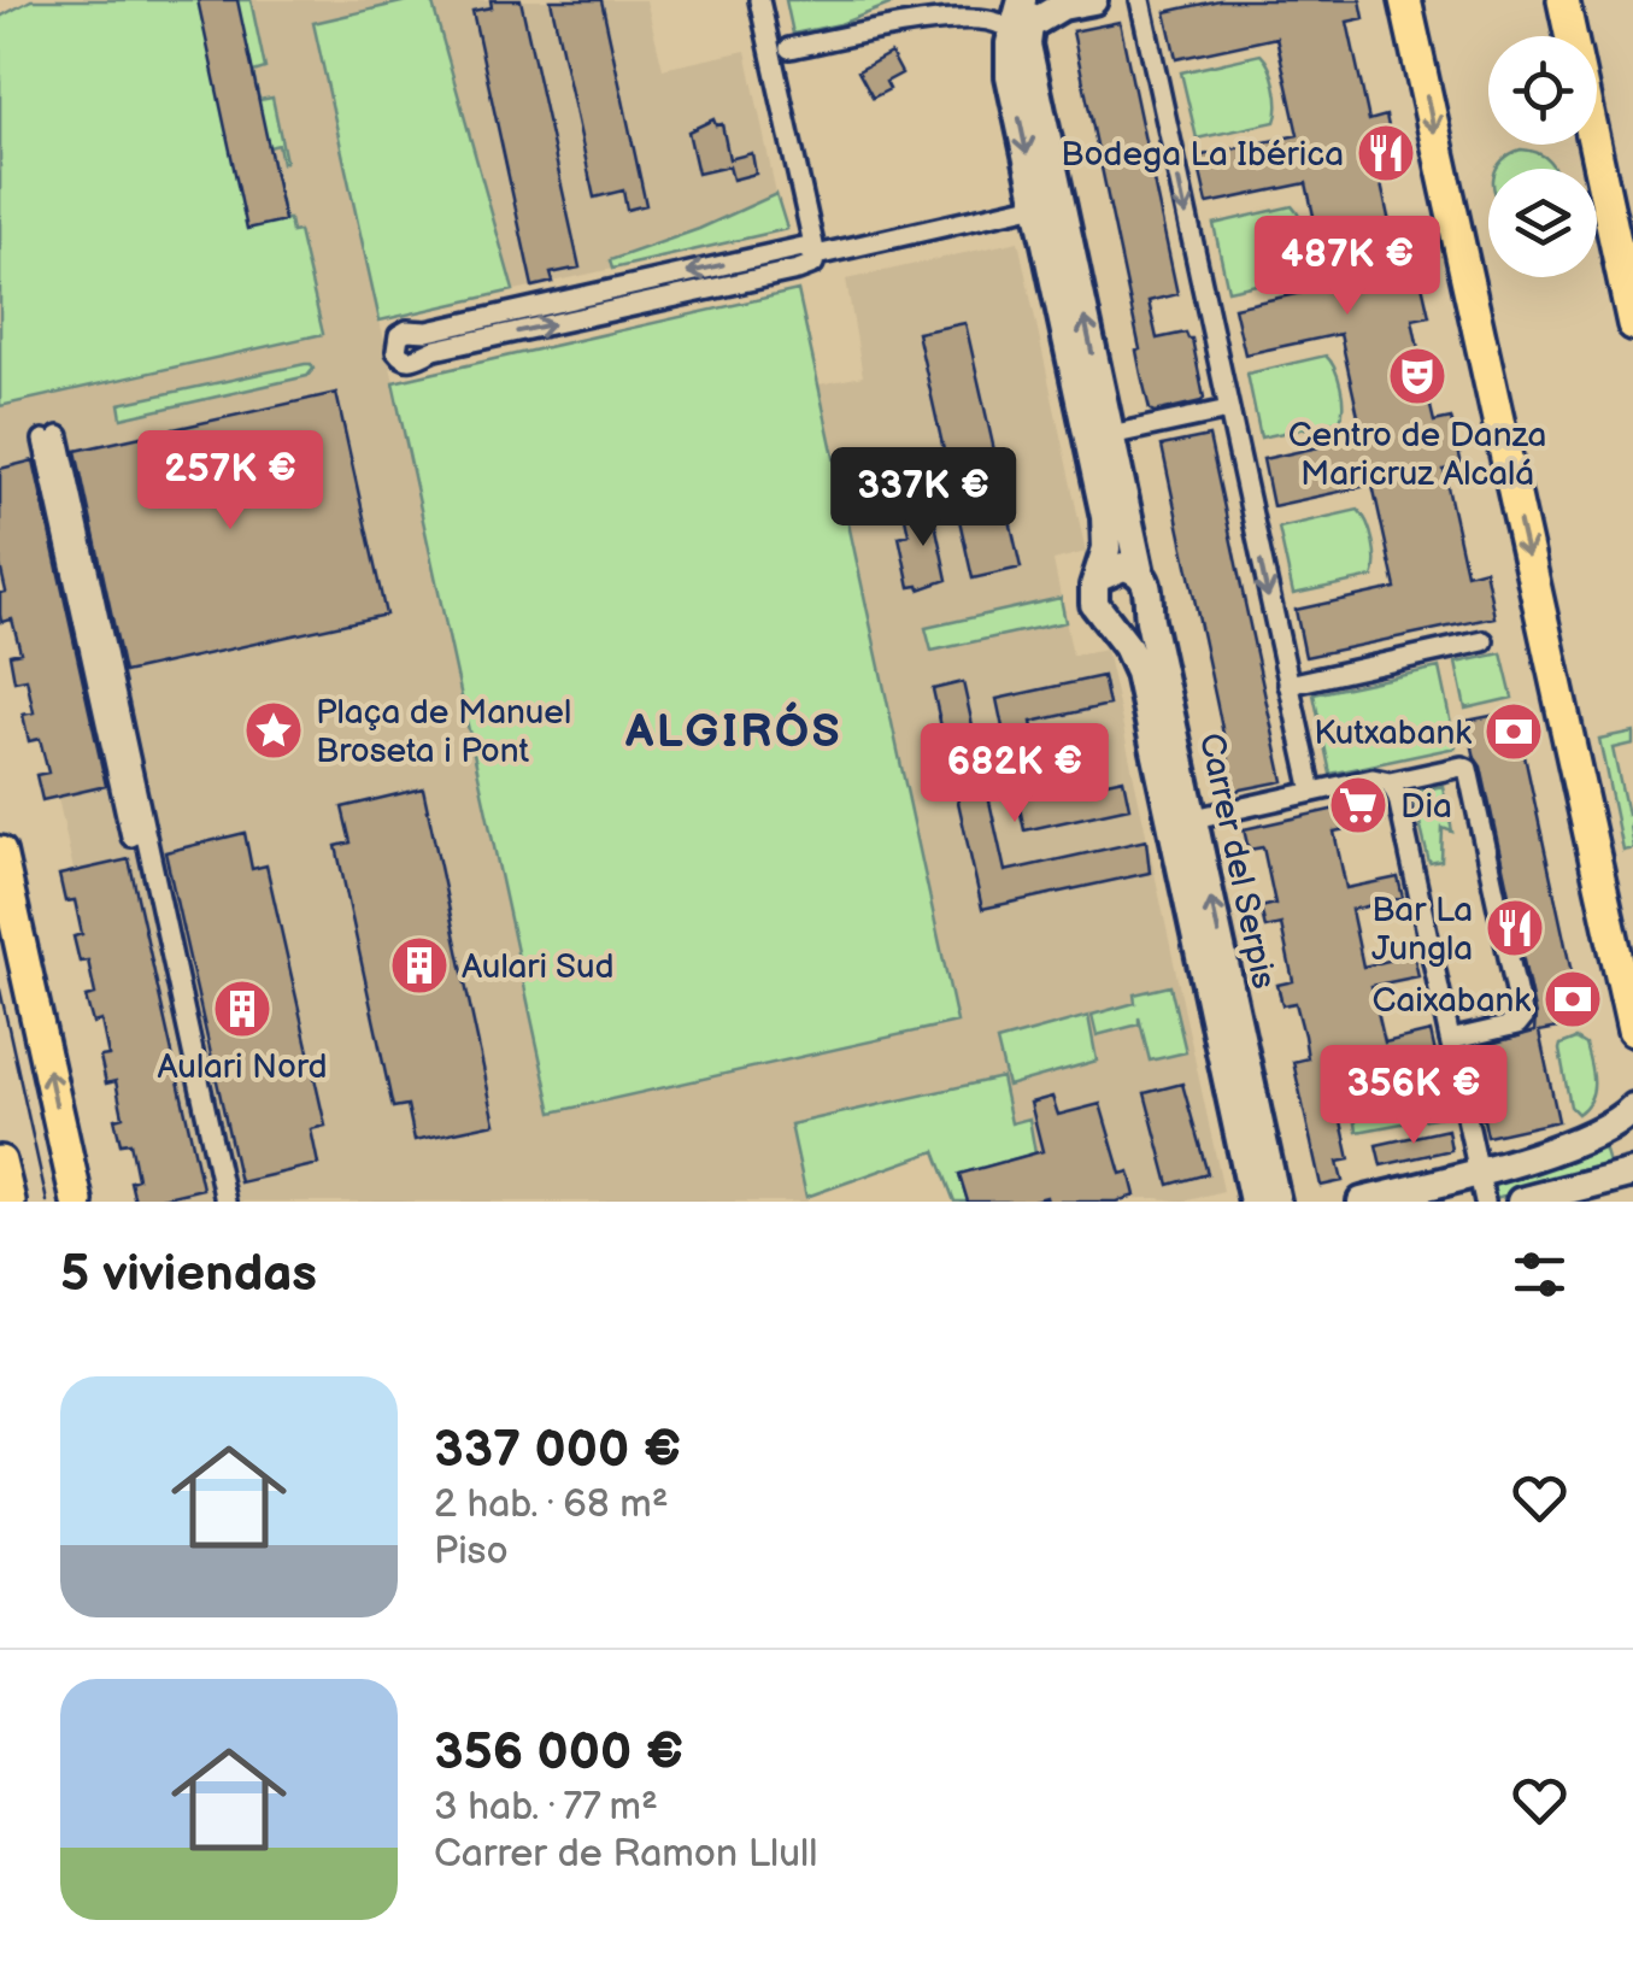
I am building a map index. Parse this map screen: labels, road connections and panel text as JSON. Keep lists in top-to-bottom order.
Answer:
{
  "streets": {
    "street": ["Carrer del Serpis"]
  },
  "districts": ["ALGIRÓS"],
  "places": {
    "restaurant": ["Bodega La Ibérica", "Bar La Jungla"],
    "theatre": ["Centro de Danza Maricruz Alcalá"],
    "place": ["Plaça de Manuel Broseta i Pont"],
    "bank": ["Kutxabank", "Caixabank"],
    "supermarket": ["Dia"],
    "building": ["Aulari Sud", "Aulari Nord"]
  },
  "page": {
    "price": [
      "487K €",
      "257K €",
      "337K €",
      "682K €",
      "356K €"
    ],
    "heading": "5 viviendas",
    "list": [
      {
        "name": "337 000 €",
        "note": "2 hab. · 68 m² · Piso"
      },
      {
        "name": "356 000 €",
        "note": "3 hab. · 77 m² · Carrer de Ramon Llull"
      }
    ]
  }
}
